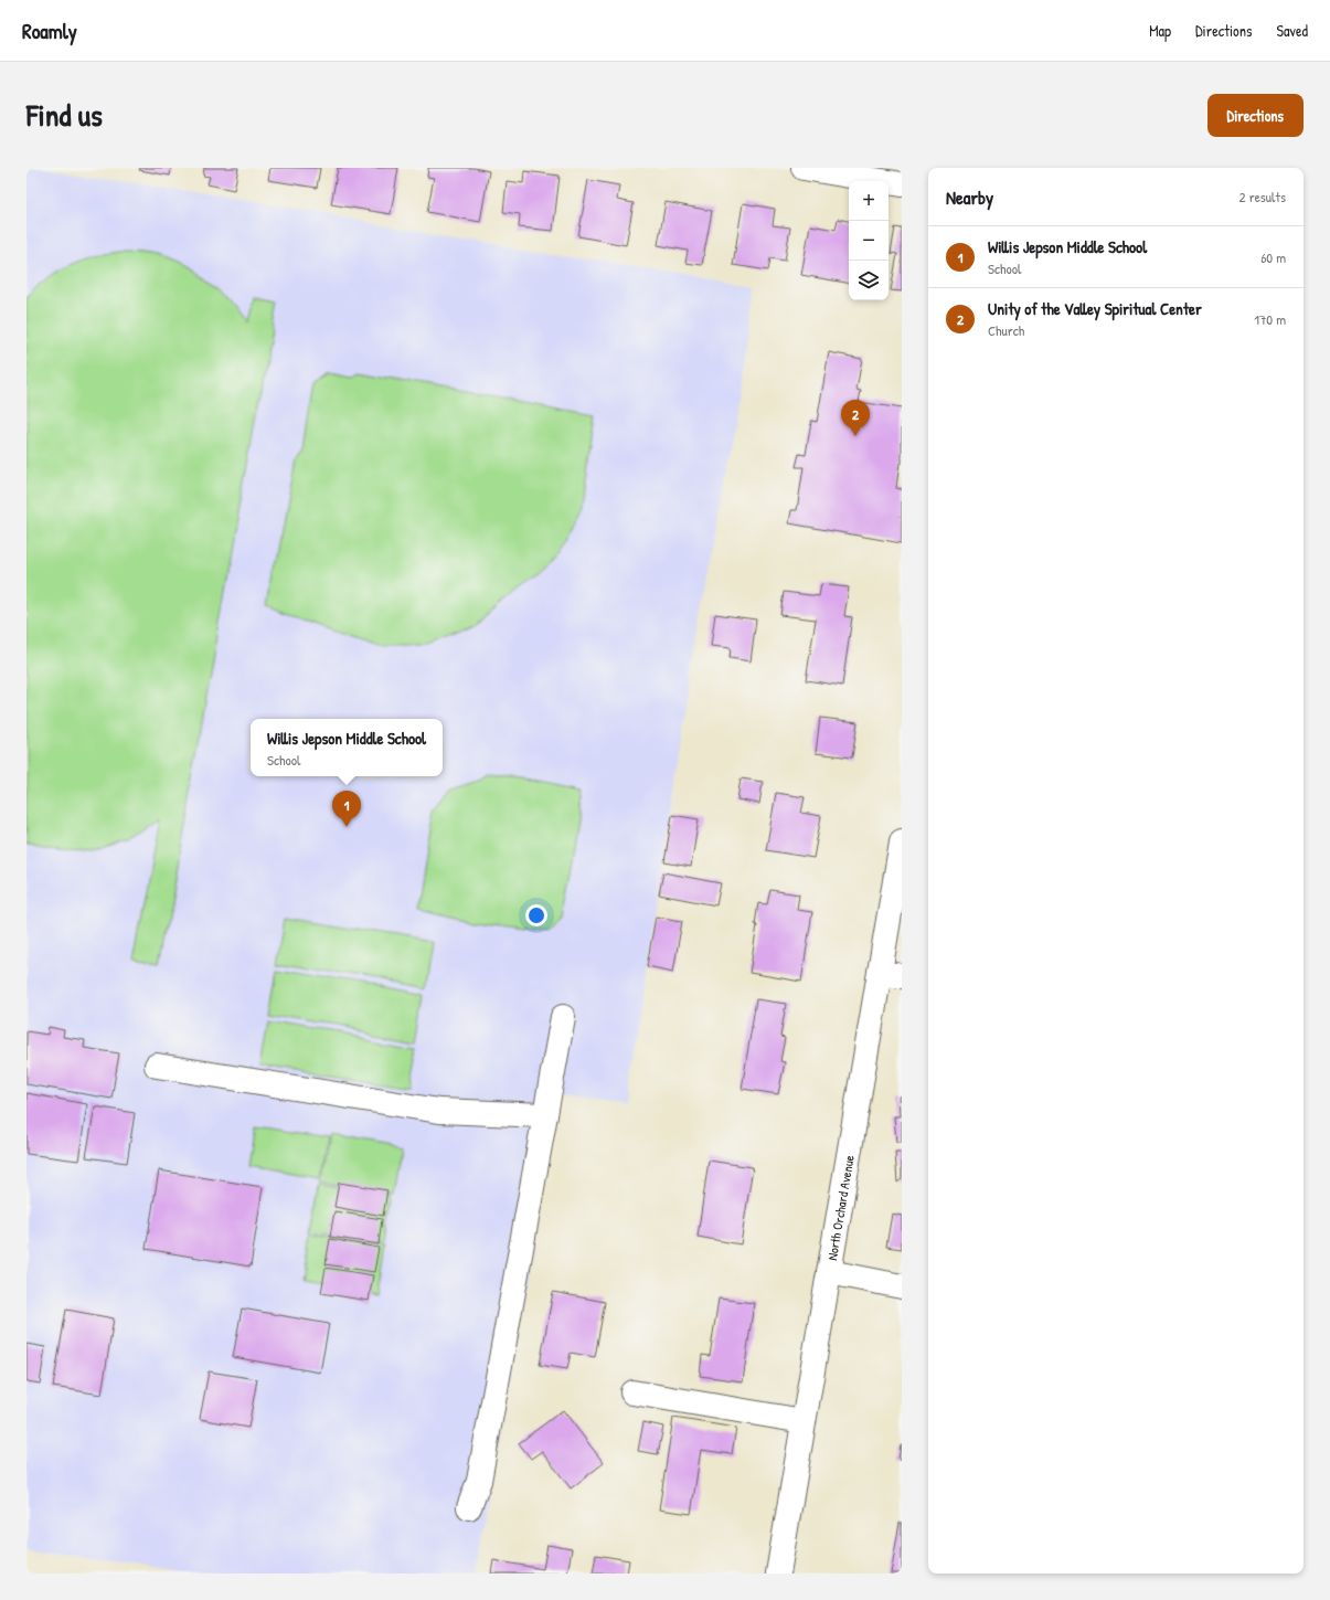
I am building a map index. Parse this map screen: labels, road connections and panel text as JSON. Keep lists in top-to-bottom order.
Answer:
{
  "streets": {
    "street": ["North Orchard Avenue"]
  },
  "page": {
    "header": "Roamly",
    "nav": ["Map", "Directions", "Saved"],
    "title": "Find us",
    "buttons": "Directions",
    "heading": ["Nearby", "2 results"],
    "map_buttons": ["+", "−"],
    "list": [
      {
        "mark": "1",
        "name": "Willis Jepson Middle School",
        "note": "School",
        "value": "60 m"
      },
      {
        "mark": "2",
        "name": "Unity of the Valley Spiritual Center",
        "note": "Church",
        "value": "170 m"
      }
    ],
    "pins": ["2", "1"],
    "popup": ["Willis Jepson Middle School", "School"]
  }
}
